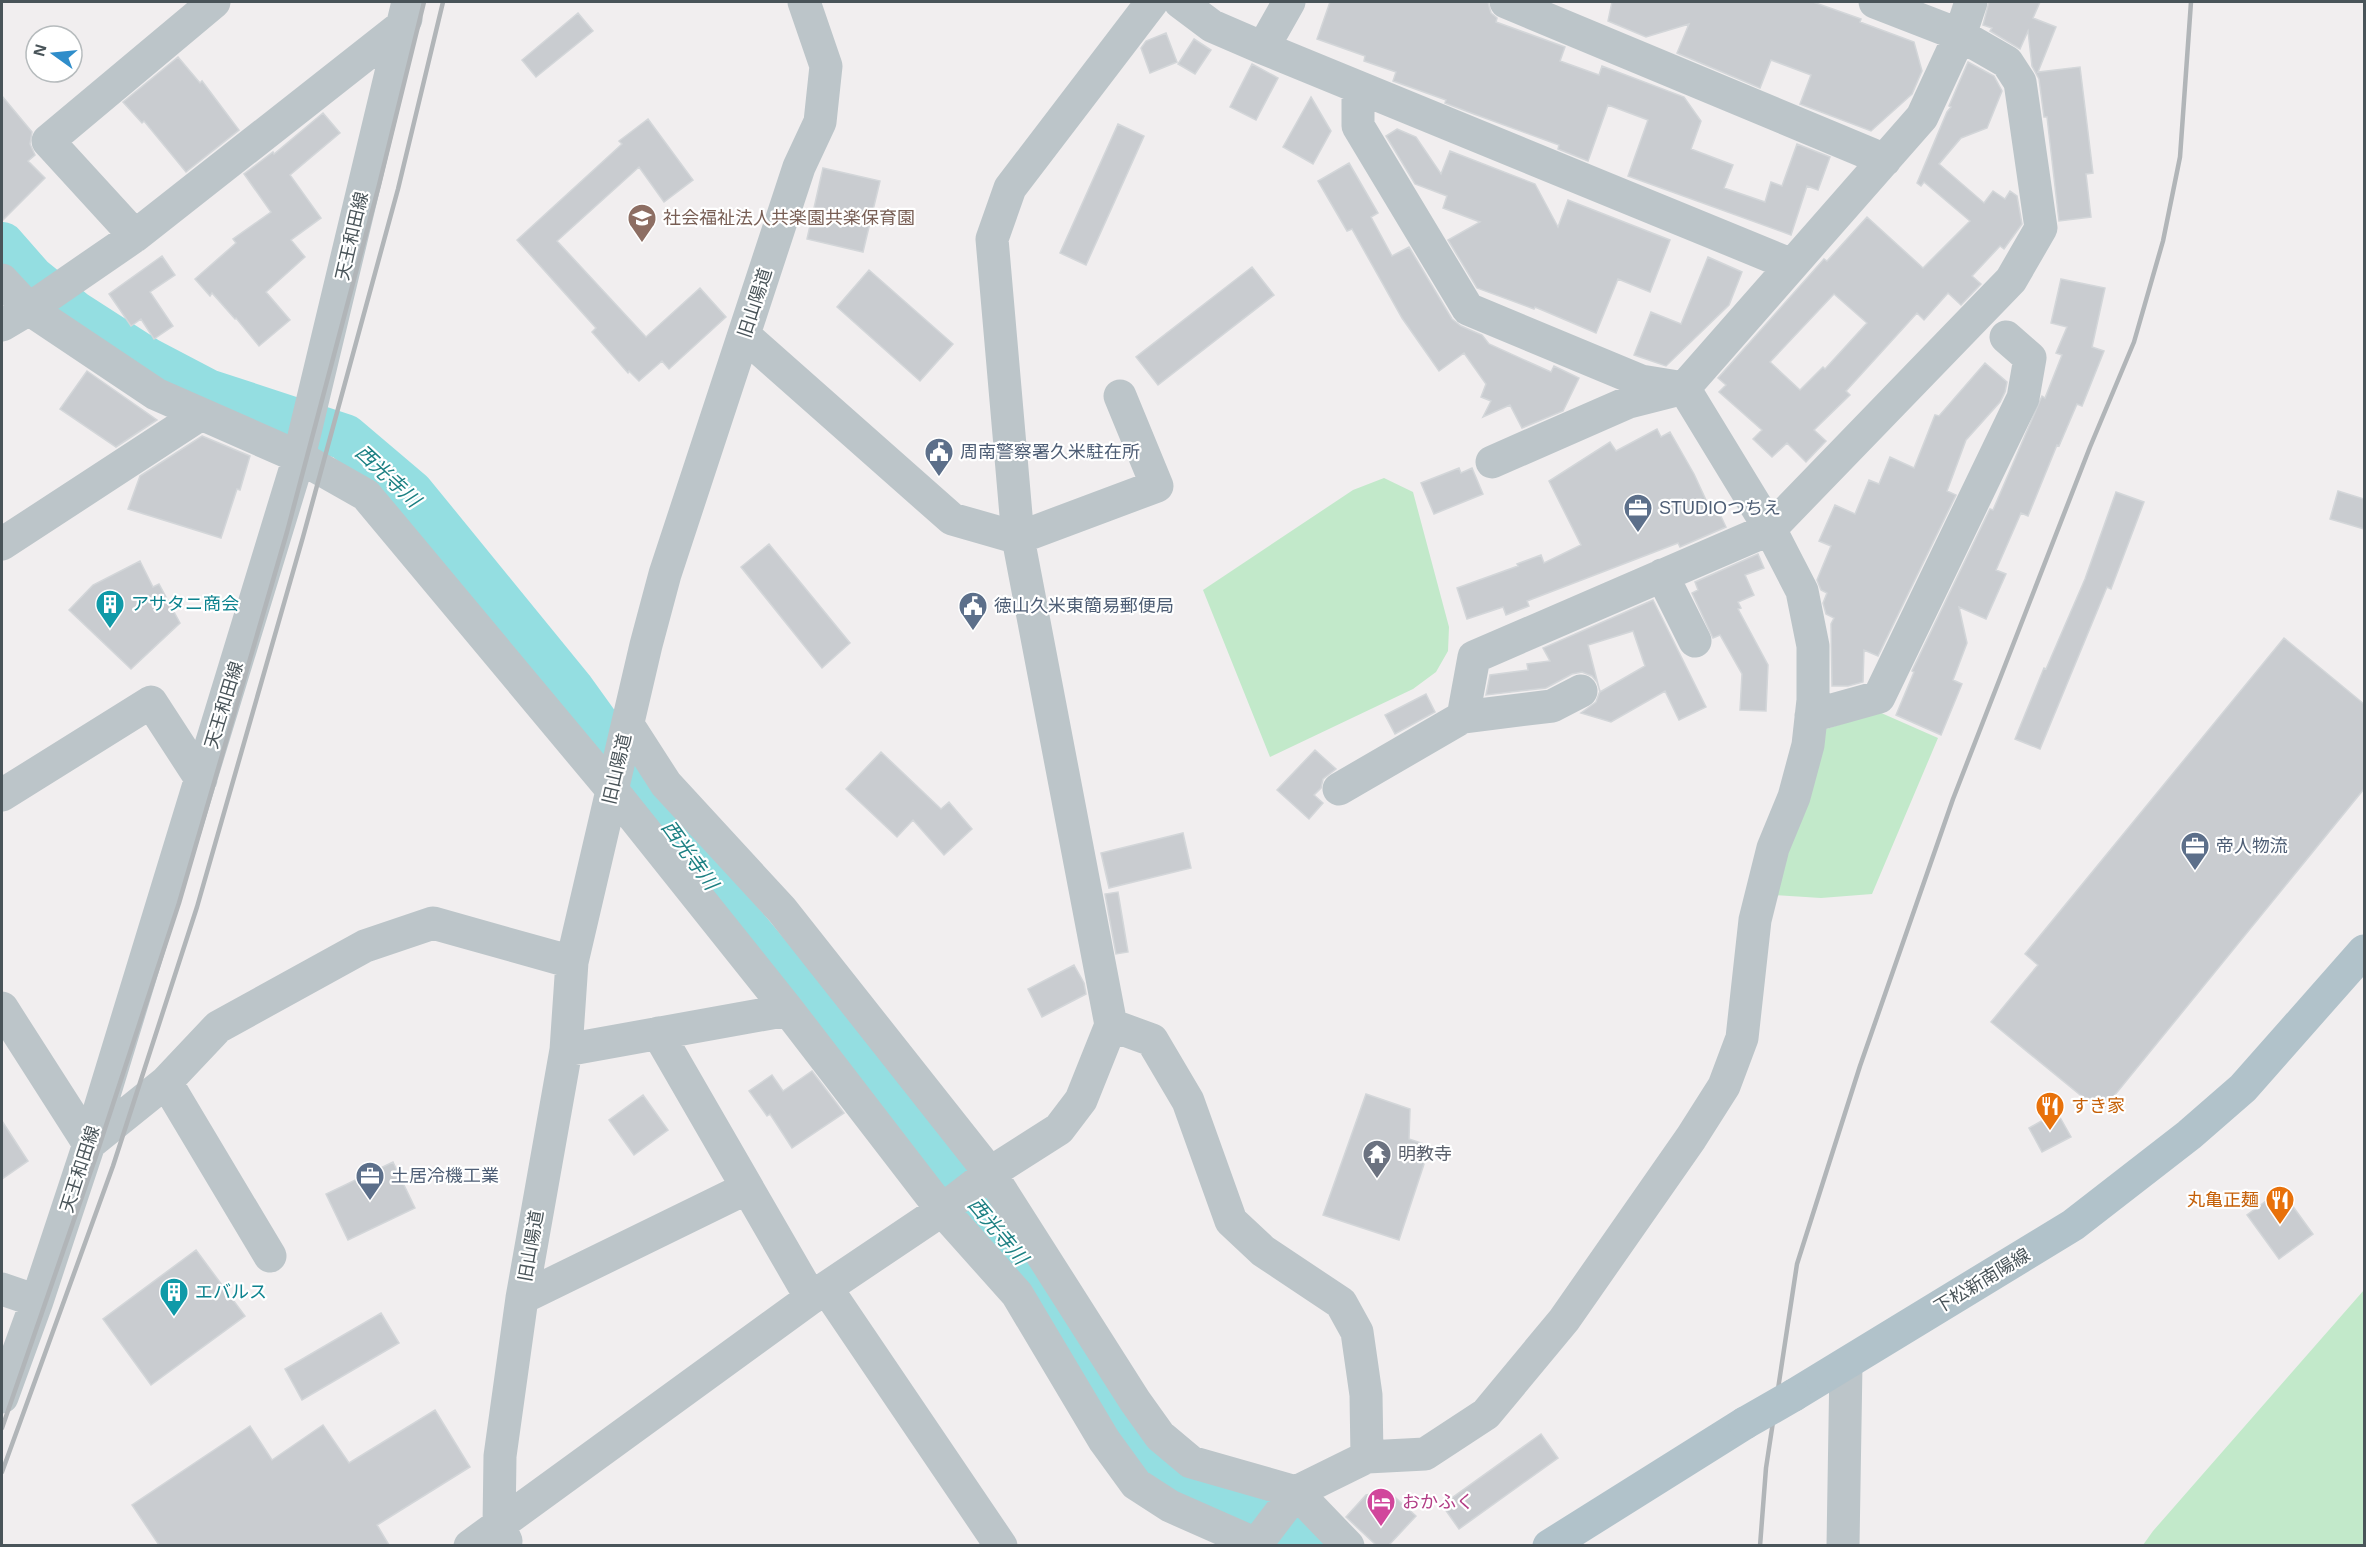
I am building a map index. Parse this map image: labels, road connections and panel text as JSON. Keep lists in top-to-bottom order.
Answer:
{
  "streets": {
    "main road": ["下松新南陽線"],
    "street": ["天王和田線", "旧山陽道"]
  },
  "water": ["西光寺川"],
  "places": {
    "school or university": ["社会福祉法人共楽園共楽保育園"],
    "public building": ["周南警察署久米駐在所", "徳山久米東簡易郵便局"],
    "office": ["STUDIOつちえ", "帝人物流", "土居冷機工業"],
    "building": ["アサタニ商会", "エバルス"],
    "restaurant": ["すき家", "丸亀正麺"],
    "temple": ["明教寺"],
    "hotel": ["おかふく"]
  },
  "north": "left"
}
